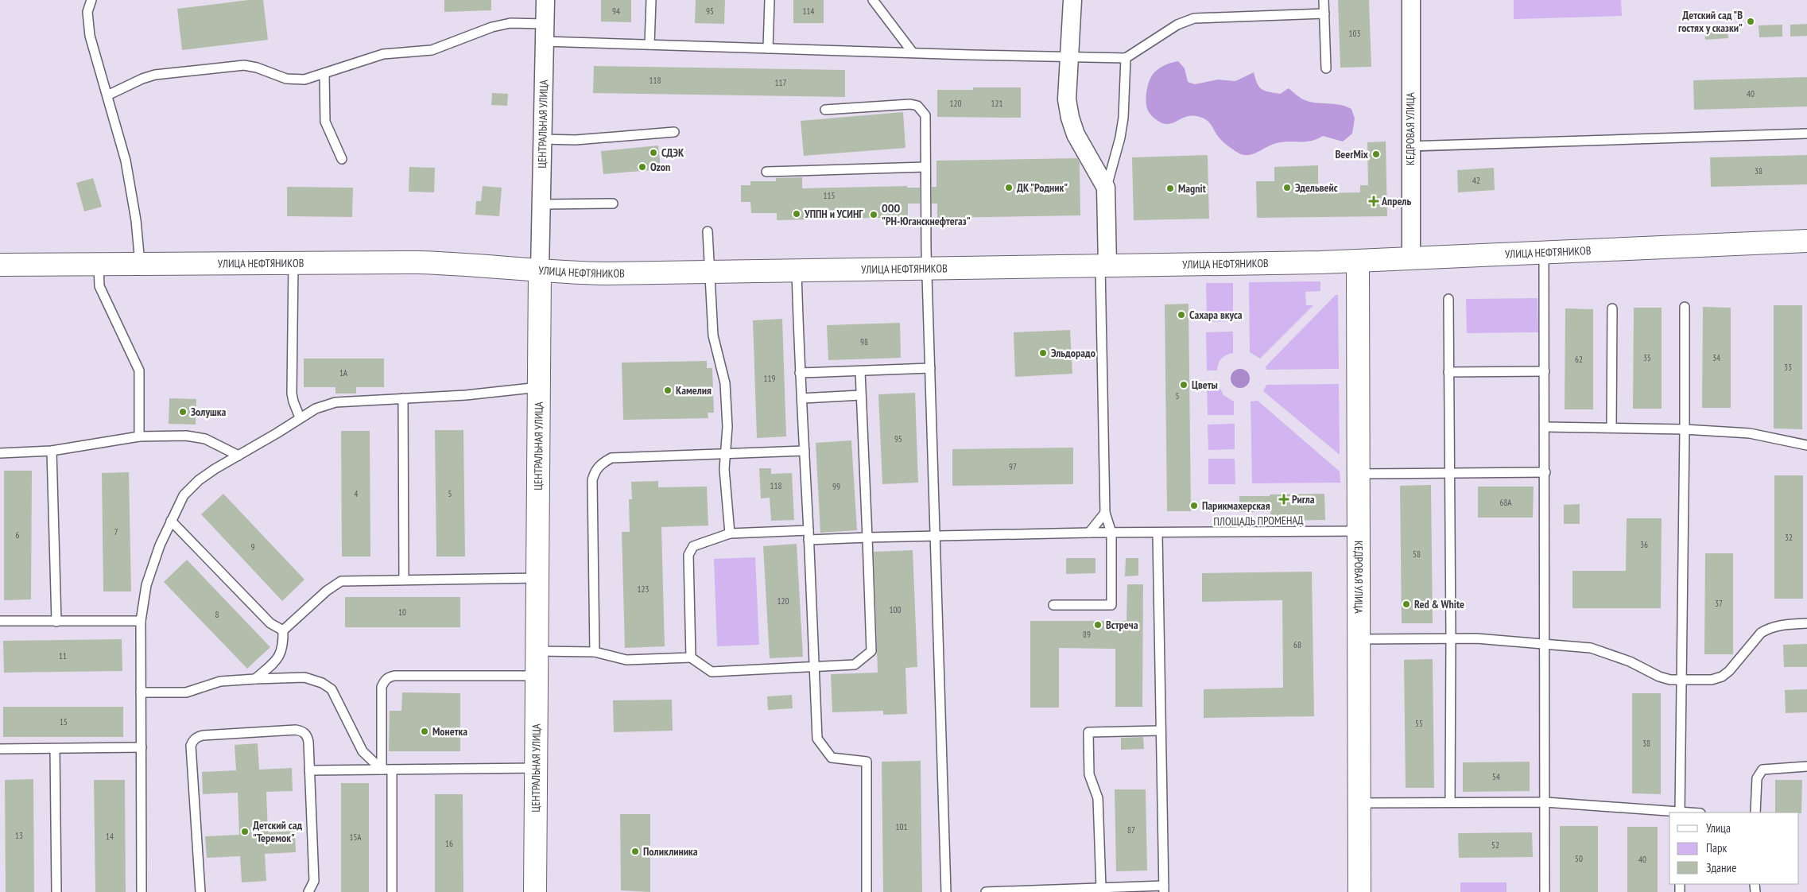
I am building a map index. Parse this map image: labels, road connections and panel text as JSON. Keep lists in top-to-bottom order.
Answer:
{
  "streets": {
    "street": ["ЦЕНТРАЛЬНАЯ УЛИЦА", "КЕДРОВАЯ УЛИЦА", "УЛИЦА НЕФТЯНИКОВ"],
    "lane": ["ПЛОЩАДЬ ПРОМЕНАД"]
  },
  "crossings": [
    ["ЦЕНТРАЛЬНАЯ УЛИЦА", "УЛИЦА НЕФТЯНИКОВ"],
    ["КЕДРОВАЯ УЛИЦА", "УЛИЦА НЕФТЯНИКОВ"],
    ["КЕДРОВАЯ УЛИЦА", "ПЛОЩАДЬ ПРОМЕНАД"]
  ],
  "places": {
    "other": [
      "Детский сад \"В гостях у сказки\"",
      "СДЭК",
      "BeerMix",
      "Ozon",
      "ДК \"Родник\"",
      "Эдельвейс",
      "Magnit",
      "УППН и УСИНГ",
      "ООО \"РН-Юганскнефтегаз\"",
      "Сахара вкуса",
      "Эльдорадо",
      "Цветы",
      "Камелия",
      "Золушка",
      "Парикмахерская",
      "Red & White",
      "Встреча",
      "Монетка",
      "Детский сад \"Теремок\"",
      "Поликлиника"
    ],
    "health": ["Апрель", "Ригла"]
  },
  "house_numbers": [
    "94",
    "95",
    "114",
    "103",
    "118",
    "117",
    "40",
    "120",
    "121",
    "38",
    "42",
    "115",
    "98",
    "35",
    "34",
    "62",
    "33",
    "1А",
    "119",
    "5",
    "95",
    "97",
    "118",
    "99",
    "4",
    "5",
    "68А",
    "7",
    "6",
    "32",
    "36",
    "9",
    "58",
    "123",
    "120",
    "37",
    "100",
    "10",
    "8",
    "89",
    "68",
    "11",
    "15",
    "55",
    "38",
    "54",
    "101",
    "87",
    "13",
    "14",
    "15А",
    "16",
    "52",
    "50",
    "40"
  ],
  "legend": ["Улица", "Парк", "Здание"]
}
